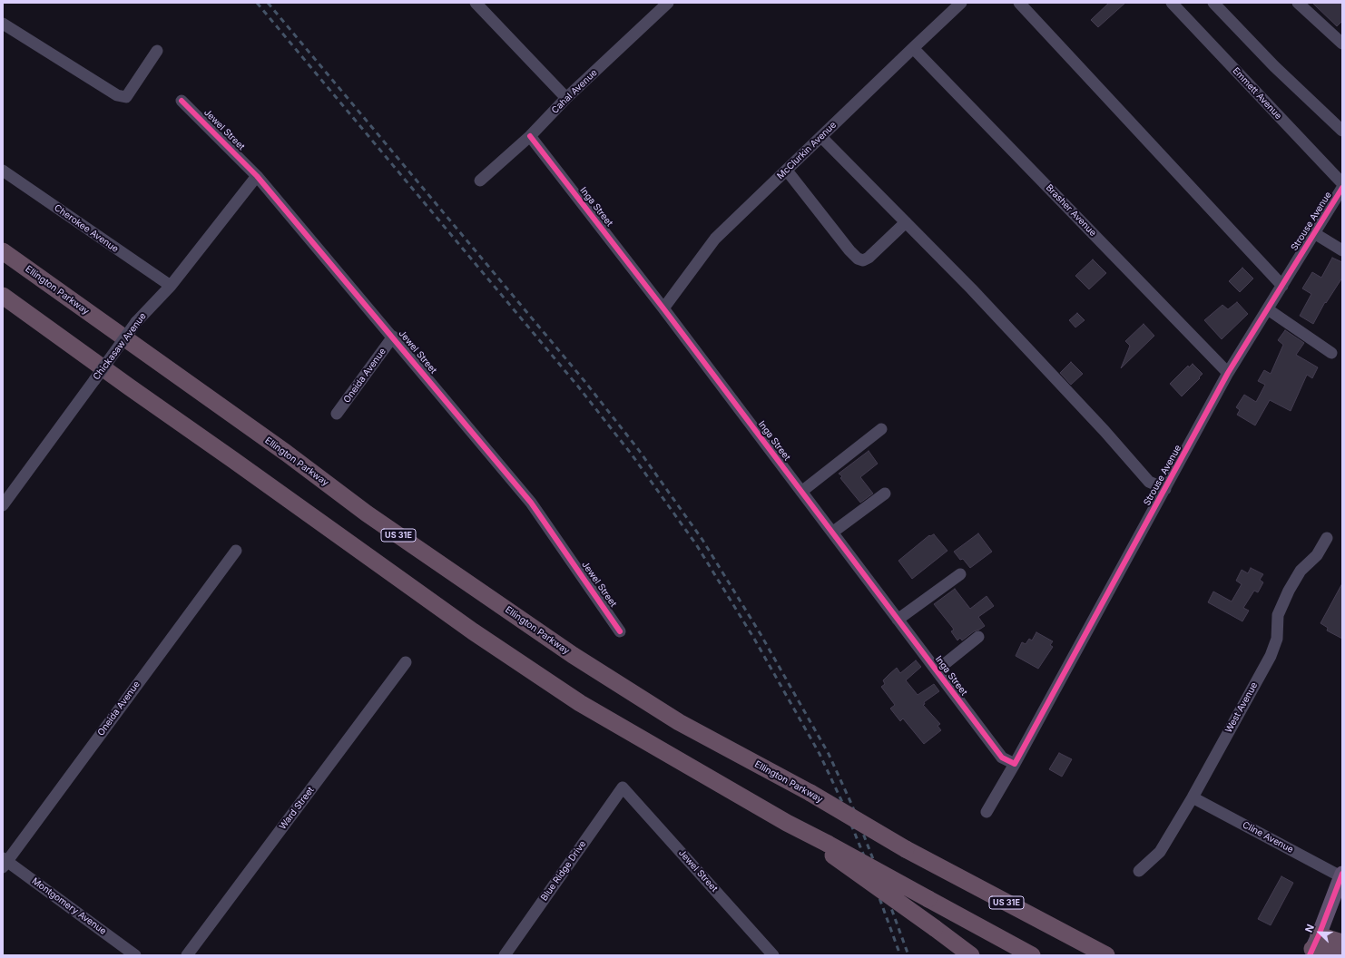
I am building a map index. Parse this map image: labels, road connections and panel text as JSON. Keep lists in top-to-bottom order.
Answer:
{
  "streets": {
    "highway": ["Ellington Parkway", "US 31E"],
    "street": [
      "Cahal Avenue",
      "Emmett Avenue",
      "Jewel Street",
      "McClurkin Avenue",
      "Inga Street",
      "Brasher Avenue",
      "Strouse Avenue",
      "Cherokee Avenue",
      "Chickasaw Avenue",
      "Oneida Avenue",
      "West Avenue",
      "Ward Street",
      "Cline Avenue",
      "Blue Ridge Drive",
      "Montgomery Avenue"
    ]
  },
  "crossings": [
    ["Cahal Avenue", "Inga Street"],
    ["Jewel Street", "Chickasaw Avenue"],
    ["Jewel Street", "Oneida Avenue"],
    ["Jewel Street", "Blue Ridge Drive"],
    ["McClurkin Avenue", "Inga Street"],
    ["McClurkin Avenue", "Brasher Avenue"],
    ["Inga Street", "Strouse Avenue"],
    ["Brasher Avenue", "Strouse Avenue"],
    ["Cherokee Avenue", "Chickasaw Avenue"],
    ["Oneida Avenue", "Montgomery Avenue"],
    ["West Avenue", "Cline Avenue"]
  ],
  "north": "top left"
}
